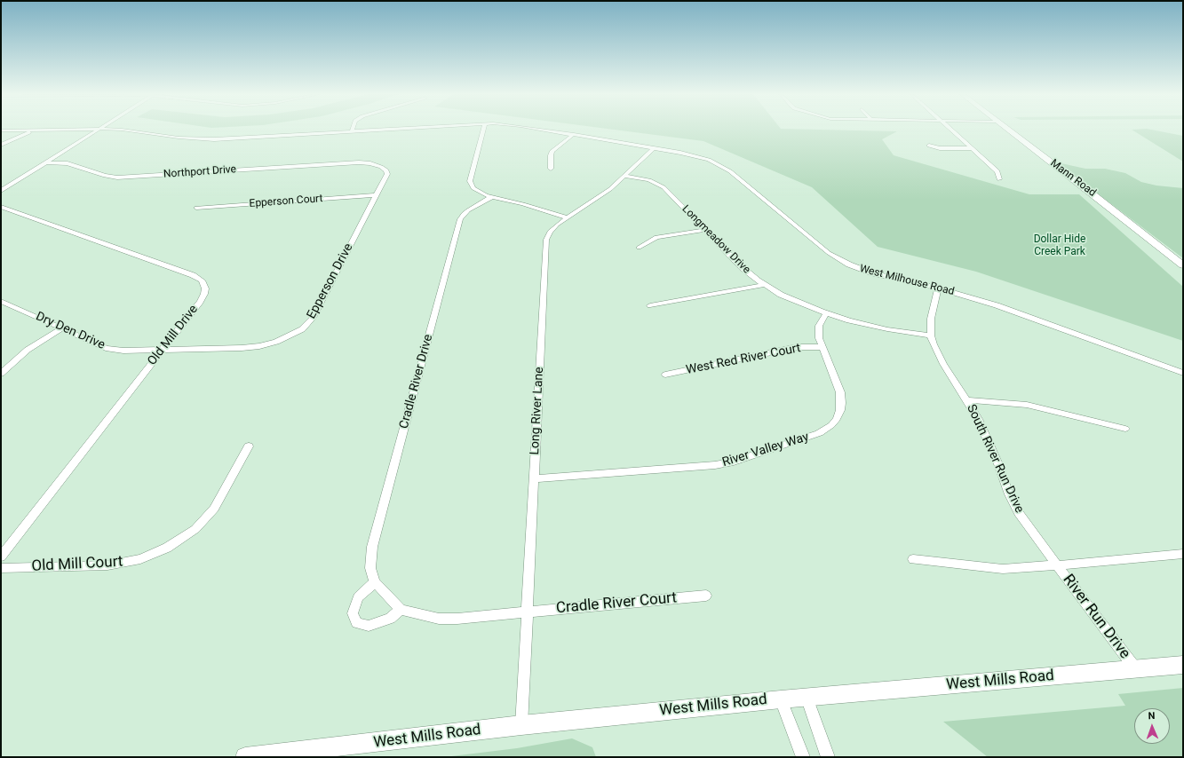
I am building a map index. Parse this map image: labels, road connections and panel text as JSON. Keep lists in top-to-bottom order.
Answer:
{
  "streets": {
    "main road": ["Mann Road", "West Mills Road"],
    "street": [
      "Northport Drive",
      "Epperson Court",
      "Longmeadow Drive",
      "West Milhouse Road",
      "Epperson Drive",
      "Dry Den Drive",
      "Old Mill Drive",
      "West Red River Court",
      "Cradle River Drive",
      "Long River Lane",
      "River Valley Way",
      "South River Run Drive",
      "Old Mill Court",
      "Cradle River Court",
      "River Run Drive"
    ]
  },
  "crossings": [
    ["Northport Drive", "Epperson Drive"],
    ["Epperson Court", "Epperson Drive"],
    ["Longmeadow Drive", "Long River Lane"],
    ["Longmeadow Drive", "River Valley Way"],
    ["Longmeadow Drive", "South River Run Drive"],
    ["West Milhouse Road", "Long River Lane"],
    ["West Milhouse Road", "South River Run Drive"],
    ["Epperson Drive", "Dry Den Drive"],
    ["Epperson Drive", "Old Mill Drive"],
    ["Dry Den Drive", "Old Mill Drive"],
    ["West Red River Court", "River Valley Way"],
    ["Long River Lane", "River Valley Way"],
    ["Long River Lane", "Cradle River Court"],
    ["Long River Lane", "West Mills Road"],
    ["South River Run Drive", "River Run Drive"],
    ["River Run Drive", "West Mills Road"]
  ],
  "parks": ["Dollar Hide Creek Park"],
  "north": "top"
}
